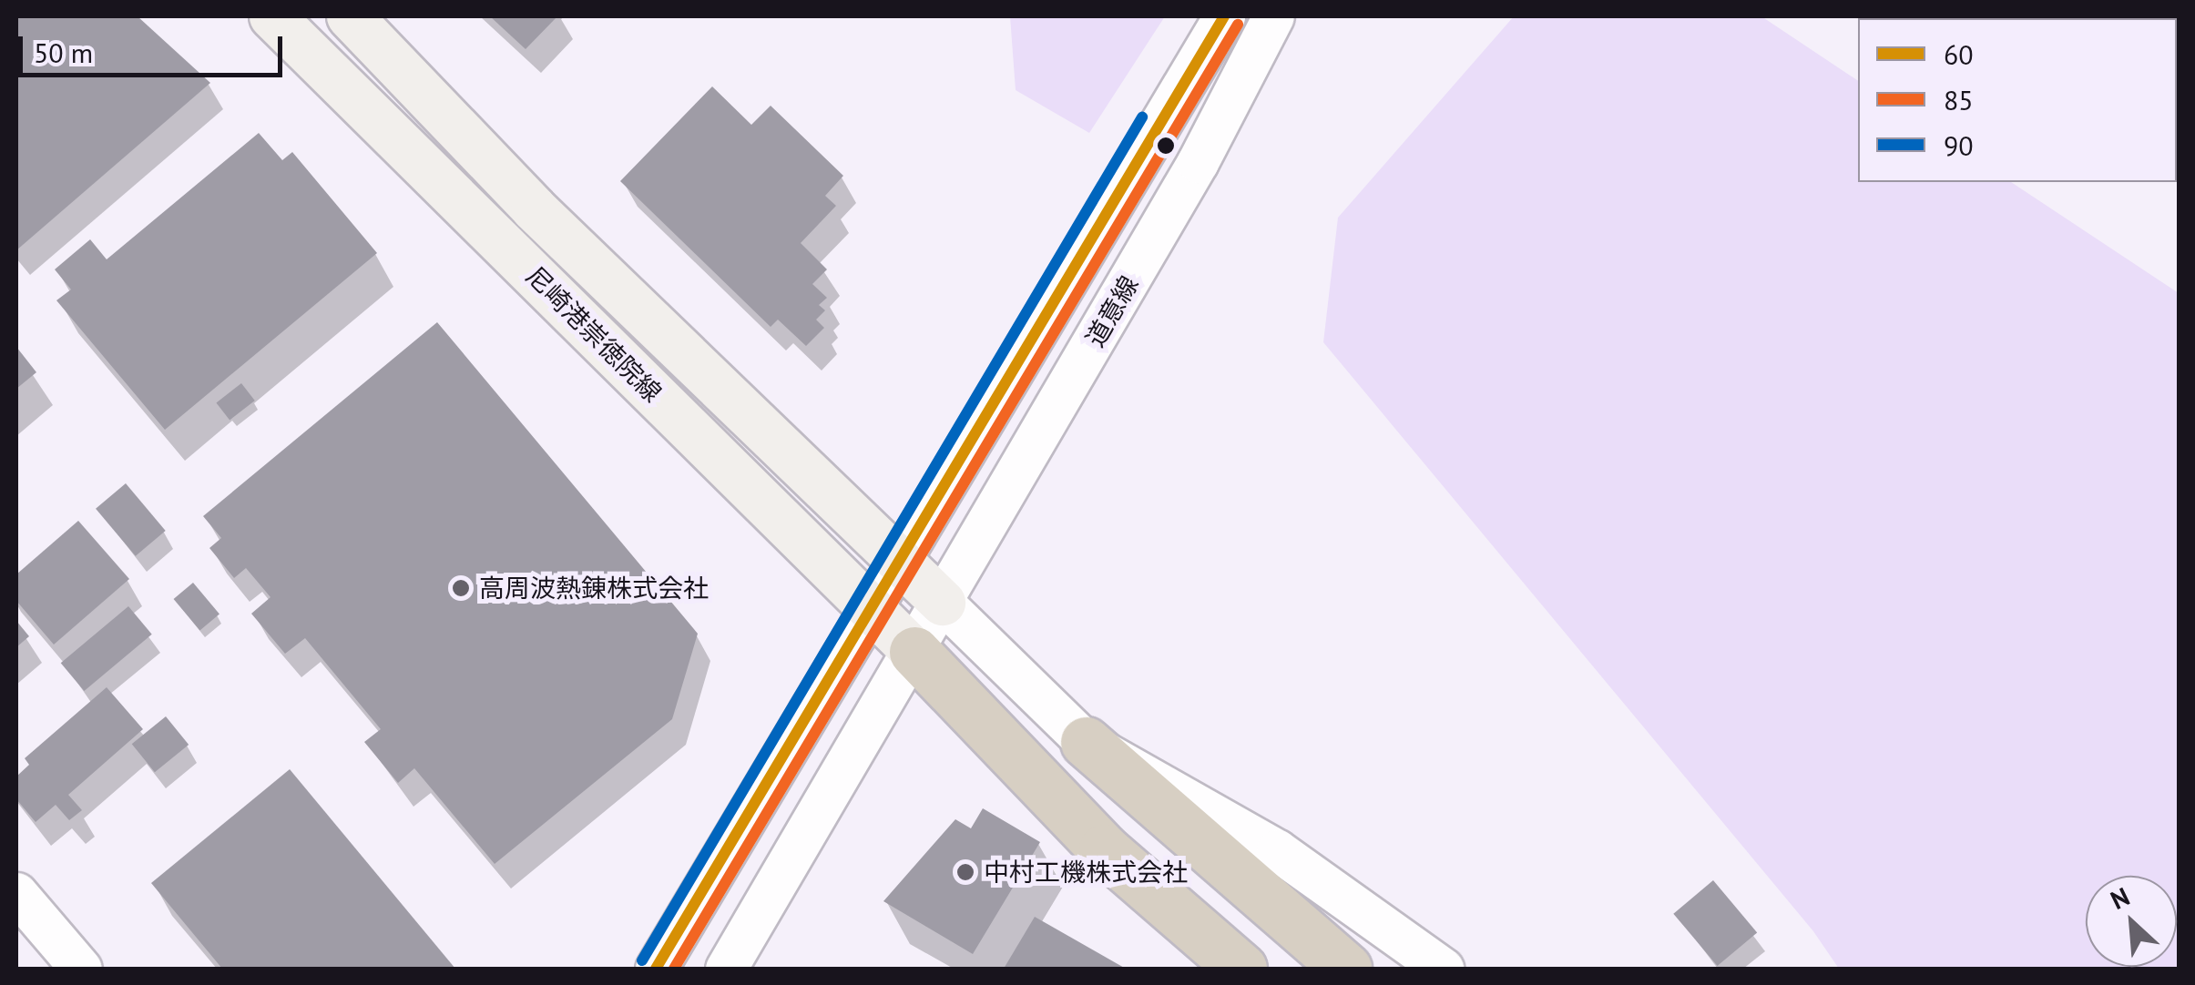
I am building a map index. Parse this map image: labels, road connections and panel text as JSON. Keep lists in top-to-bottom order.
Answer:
{
  "streets": {
    "main road": ["尼崎港崇徳院線"],
    "street": ["道意線"]
  },
  "crossings": [
    ["道意線", "尼崎港崇徳院線"]
  ],
  "places": ["高周波熱錬株式会社", "中村工機株式会社"],
  "lines": ["transit line 60", "transit line 85", "transit line 90"],
  "legend": ["60", "85", "90"],
  "scale_bar": "50 m",
  "north": "top left"
}
